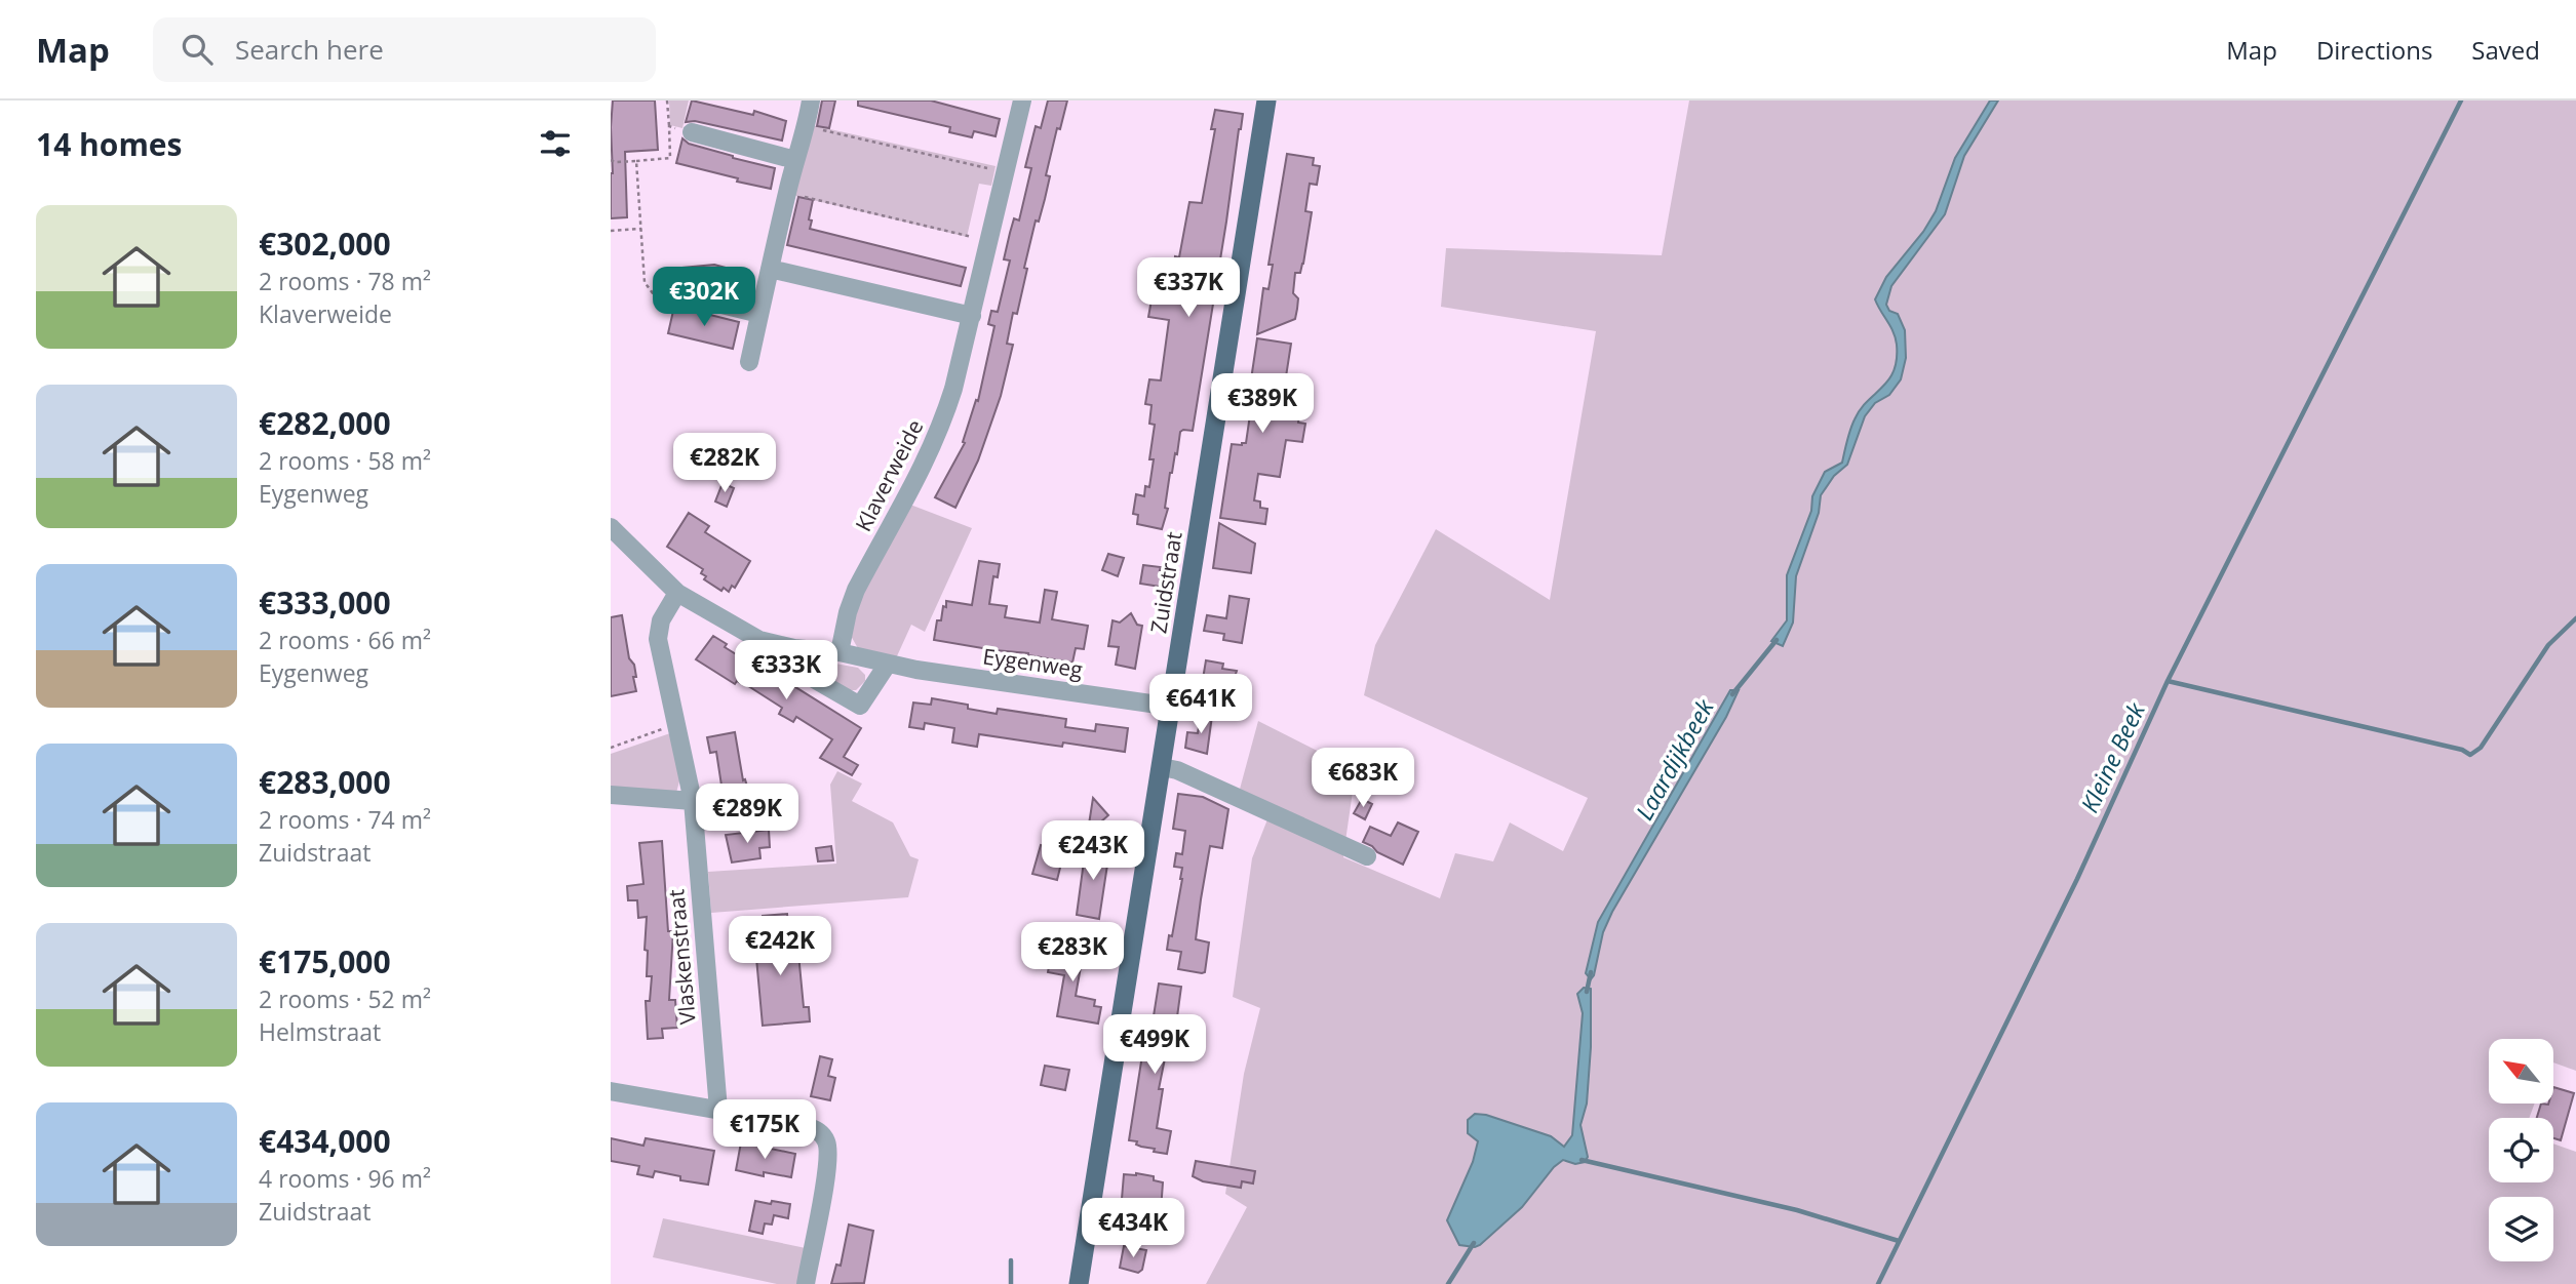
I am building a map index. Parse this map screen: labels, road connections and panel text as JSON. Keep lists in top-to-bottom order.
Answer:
{
  "streets": {
    "main road": ["Zuidstraat"],
    "street": ["Klaverweide", "Eygenweg", "Vlaskenstraat"]
  },
  "crossings": [
    ["Klaverweide", "Eygenweg"],
    ["Zuidstraat", "Eygenweg"],
    ["Eygenweg", "Vlaskenstraat"]
  ],
  "water": ["Kleine Beek", "Laardijkbeek"],
  "north": "top left",
  "page": {
    "header": "Map",
    "search": "Search here",
    "nav": ["Map", "Directions", "Saved"],
    "heading": "14 homes",
    "list": [
      {
        "name": "€302,000",
        "note": "2 rooms · 78 m² · Klaverweide"
      },
      {
        "name": "€282,000",
        "note": "2 rooms · 58 m² · Eygenweg"
      },
      {
        "name": "€333,000",
        "note": "2 rooms · 66 m² · Eygenweg"
      },
      {
        "name": "€283,000",
        "note": "2 rooms · 74 m² · Zuidstraat"
      },
      {
        "name": "€175,000",
        "note": "2 rooms · 52 m² · Helmstraat"
      },
      {
        "name": "€434,000",
        "note": "4 rooms · 96 m² · Zuidstraat"
      }
    ],
    "price": [
      "€337K",
      "€302K",
      "€389K",
      "€282K",
      "€333K",
      "€641K",
      "€683K",
      "€289K",
      "€243K",
      "€242K",
      "€283K",
      "€499K",
      "€175K",
      "€434K"
    ]
  }
}
